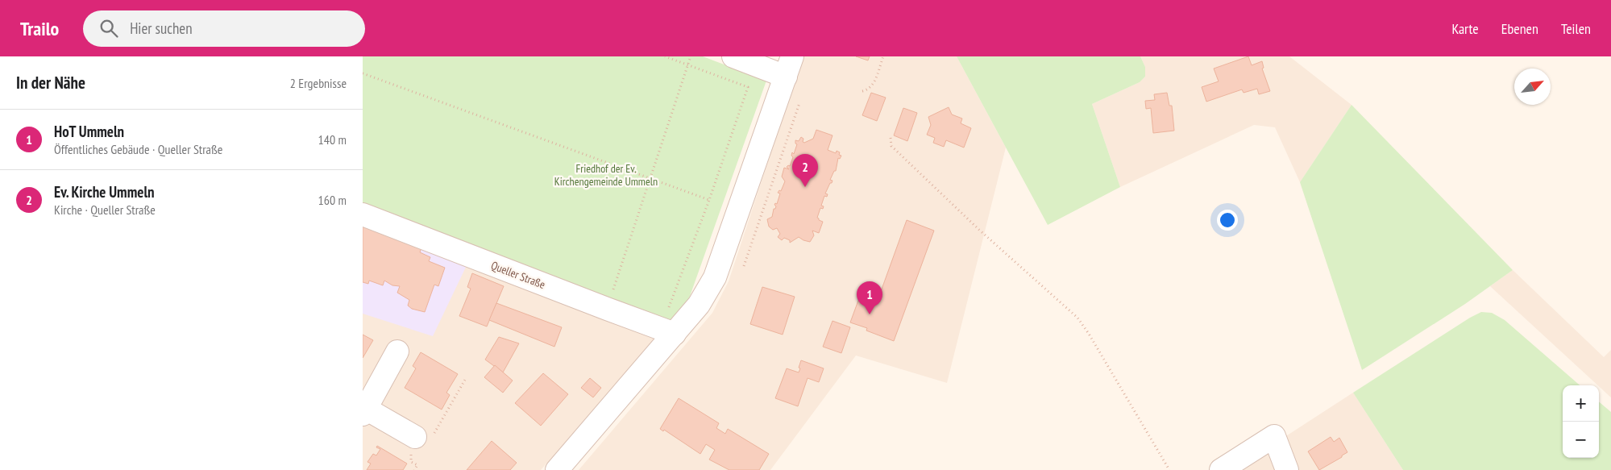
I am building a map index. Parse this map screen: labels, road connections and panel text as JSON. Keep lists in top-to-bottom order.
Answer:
{
  "streets": {
    "street": ["Queller Straße"]
  },
  "parks": ["Friedhof der Ev. Kirchengemeinde Ummeln"],
  "north": "top right",
  "page": {
    "header": "Trailo",
    "search": "Hier suchen",
    "nav": ["Karte", "Ebenen", "Teilen"],
    "heading": ["In der Nähe", "2 Ergebnisse"],
    "list": [
      {
        "mark": "1",
        "name": "HoT Ummeln",
        "note": "Öffentliches Gebäude · Queller Straße",
        "value": "140 m"
      },
      {
        "mark": "2",
        "name": "Ev. Kirche Ummeln",
        "note": "Kirche · Queller Straße",
        "value": "160 m"
      }
    ],
    "pins": ["2", "1"],
    "map_buttons": ["+", "−"]
  }
}
